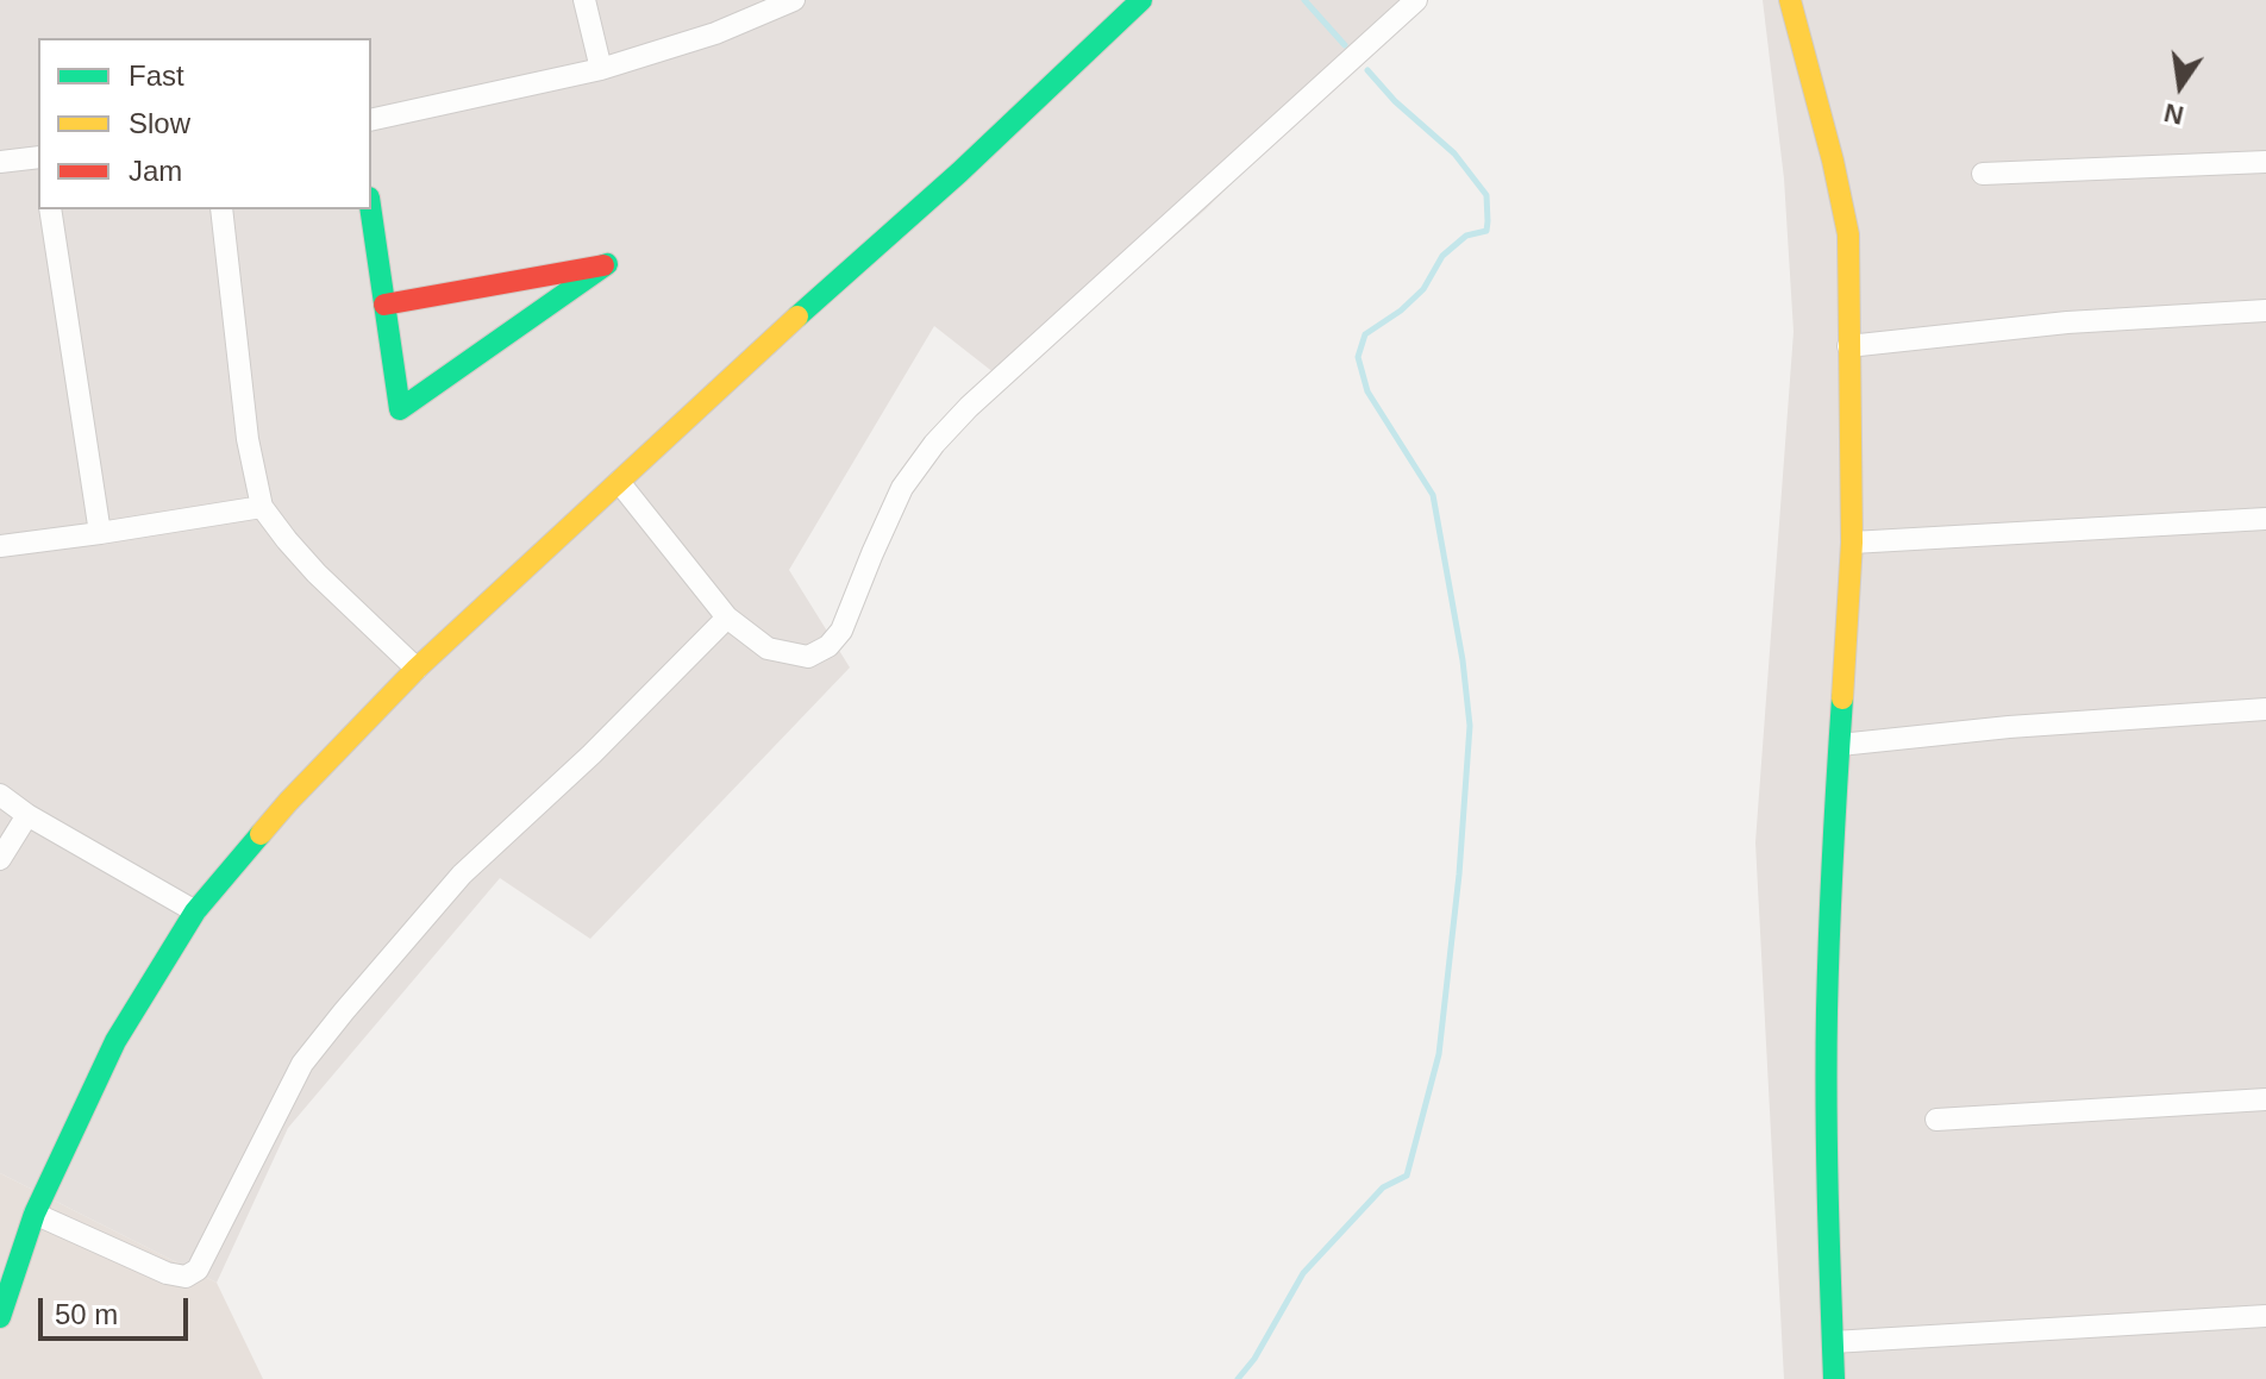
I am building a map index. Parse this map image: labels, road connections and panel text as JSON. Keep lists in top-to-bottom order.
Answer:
{
  "legend": ["Fast", "Slow", "Jam"],
  "scale_bar": "50 m",
  "north": "bottom"
}
